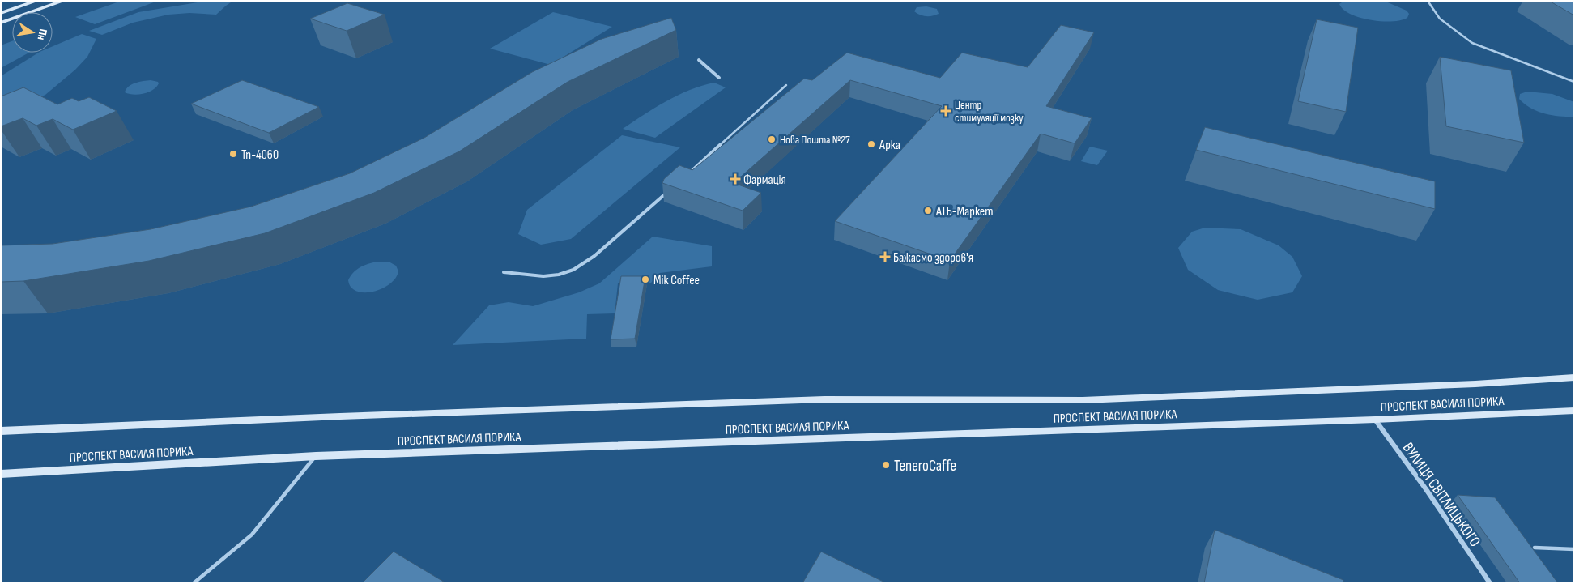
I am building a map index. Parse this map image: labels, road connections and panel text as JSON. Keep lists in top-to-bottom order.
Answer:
{
  "streets": {
    "street": ["ПРОСПЕКТ ВАСИЛЯ ПОРИКА", "ВУЛИЦЯ СВІТЛИЦЬКОГО"]
  },
  "crossings": [
    ["ПРОСПЕКТ ВАСИЛЯ ПОРИКА", "ВУЛИЦЯ СВІТЛИЦЬКОГО"]
  ],
  "places": {
    "health": ["Центр стимуляції мозку", "Фармація", "Бажаємо здоров'я"],
    "other": [
      "Нова Пошта №27",
      "Арка",
      "Тп-4060",
      "АТБ-Маркет",
      "Mik Coffee",
      "TeneroCaffe"
    ]
  },
  "north": "right"
}
